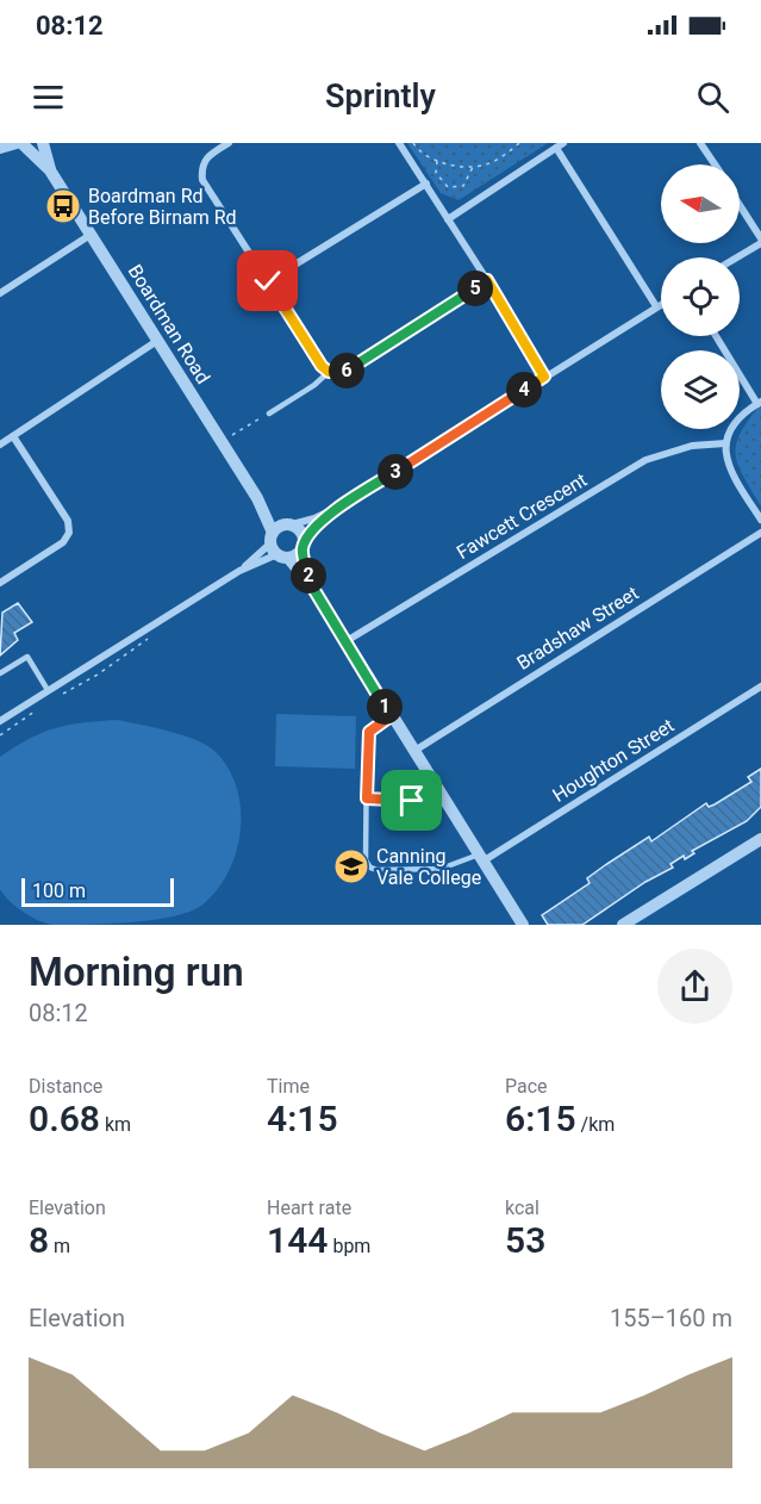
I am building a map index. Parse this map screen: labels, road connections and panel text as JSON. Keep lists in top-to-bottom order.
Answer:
{
  "streets": {
    "street": [
      "Boardman Road",
      "Fawcett Crescent",
      "Bradshaw Street",
      "Houghton Street"
    ]
  },
  "crossings": [
    ["Boardman Road", "Fawcett Crescent"],
    ["Boardman Road", "Bradshaw Street"],
    ["Boardman Road", "Houghton Street"]
  ],
  "places": {
    "bus stop": ["Boardman Rd Before Birnam Rd"],
    "school or university": ["Canning Vale College"]
  },
  "scale_bar": "100 m",
  "north": "left",
  "page": {
    "status": "08:12",
    "header": "Sprintly",
    "pins": [
      "5",
      "6",
      "4",
      "3",
      "2",
      "1"
    ],
    "scale": "100 m",
    "heading": ["Morning run", "08:12"],
    "stats": [
      ["Distance", "0.68 km"],
      ["Time", "4:15"],
      ["Pace", "6:15 /km"],
      ["Elevation", "8 m"],
      ["Heart rate", "144 bpm"],
      ["kcal", "53"]
    ],
    "chart": ["Elevation", "155–160 m"]
  }
}
